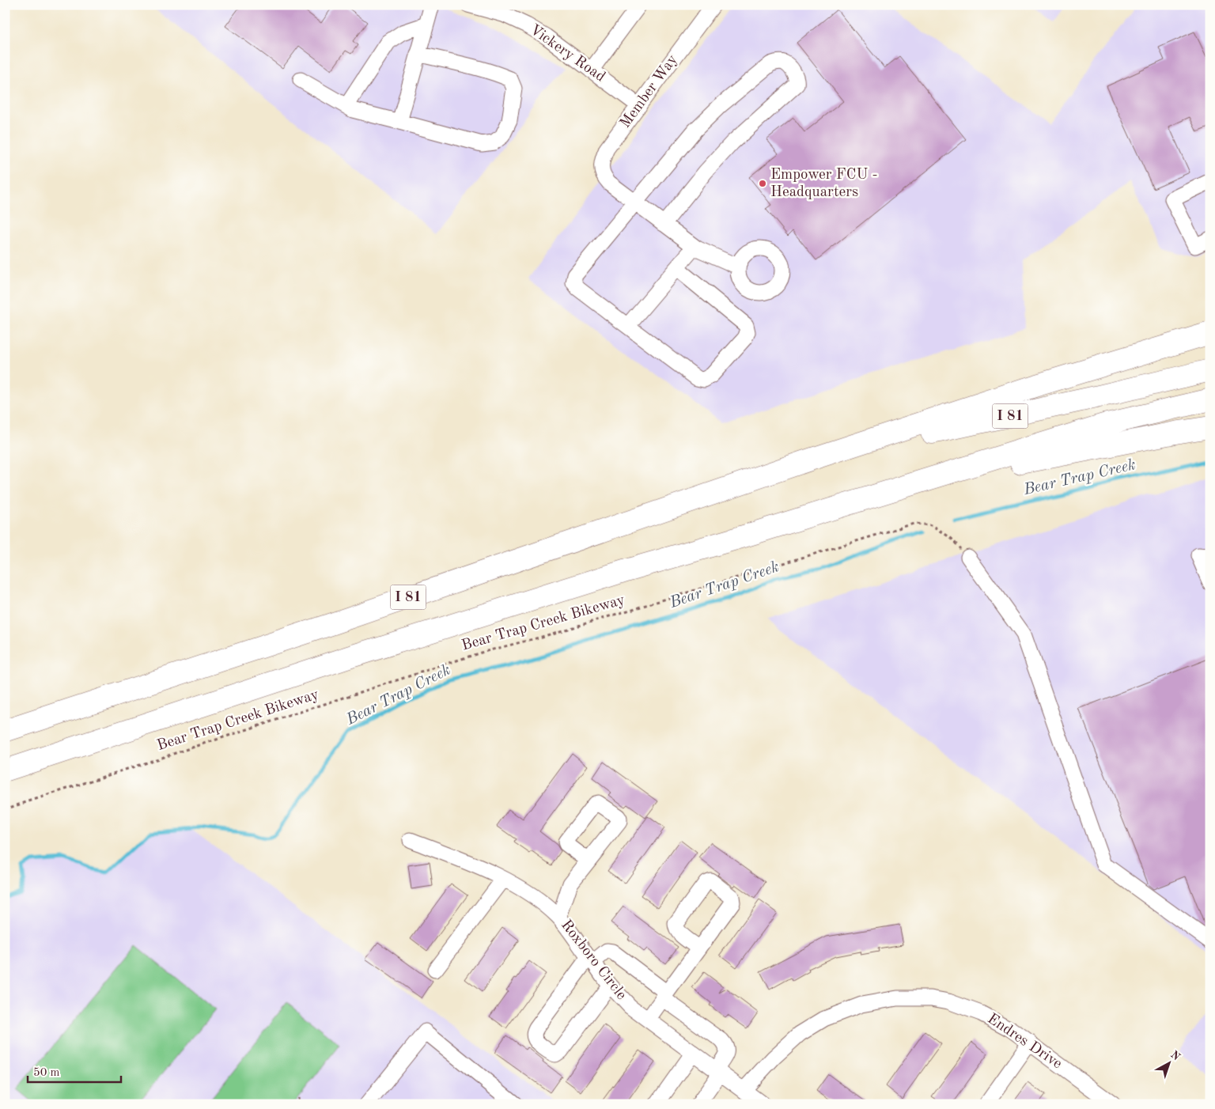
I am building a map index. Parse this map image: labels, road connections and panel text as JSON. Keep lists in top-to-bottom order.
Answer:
{
  "streets": {
    "highway": ["I 81"],
    "street": [
      "Vickery Road",
      "Member Way",
      "Roxboro Circle",
      "Endres Drive"
    ],
    "path": ["Bear Trap Creek Bikeway"]
  },
  "crossings": [
    ["Vickery Road", "Member Way"],
    ["Roxboro Circle", "Endres Drive"]
  ],
  "water": ["Bear Trap Creek"],
  "places": ["Empower FCU - Headquarters"],
  "scale_bar": "50 m",
  "north": "top right"
}
